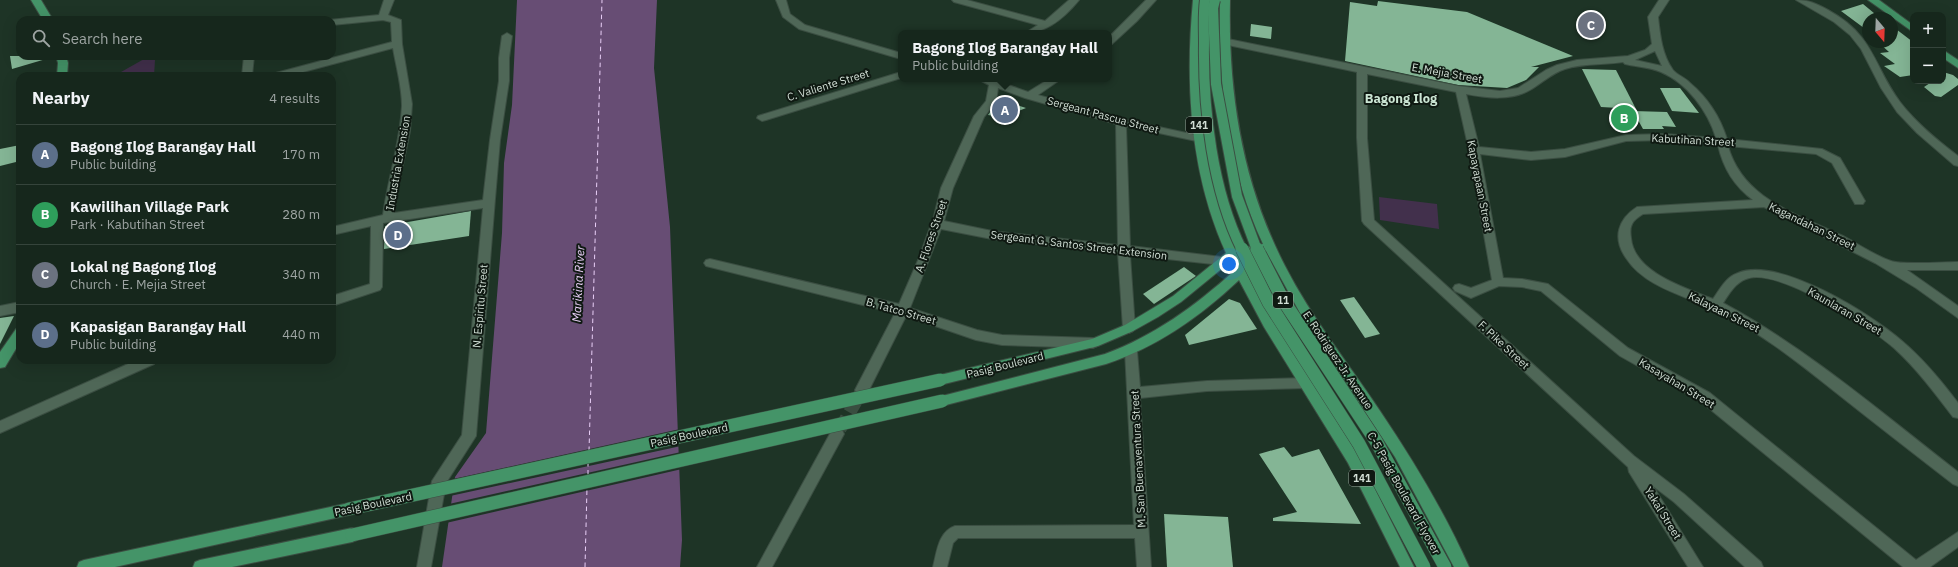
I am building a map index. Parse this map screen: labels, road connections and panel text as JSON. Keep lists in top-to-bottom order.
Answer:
{
  "streets": {
    "main road": [
      "141",
      "11",
      "E. Rodriguez Jr. Avenue",
      "Pasig Boulevard",
      "C-5 Pasig Boulevard Flyover"
    ],
    "street": [
      "E. Mejia Street",
      "C. Valiente Street",
      "Sergeant Pascua Street",
      "Kabutihan Street",
      "Industria Extension",
      "Kapayapaan Street",
      "Kagandahan Street",
      "A. Flores Street",
      "Sergeant G. Santos Street Extension",
      "N. Espiritu Street",
      "B. Tatco Street",
      "Kaunlaran Street",
      "Kalayaan Street",
      "F. Pike Street",
      "Kasayahan Street",
      "M. San Buenaventura Street",
      "Yakal Street"
    ]
  },
  "crossings": [
    ["E. Mejia Street", "Kapayapaan Street"],
    ["E. Mejia Street", "Kagandahan Street"],
    ["E. Mejia Street", "F. Pike Street"],
    ["E. Mejia Street", "E. Rodriguez Jr. Avenue"],
    ["Sergeant Pascua Street", "141"],
    ["141", "Pasig Boulevard"],
    ["Kabutihan Street", "Kapayapaan Street"],
    ["Kabutihan Street", "Kagandahan Street"],
    ["Kapayapaan Street", "Kasayahan Street"],
    ["Kagandahan Street", "Kalayaan Street"],
    ["A. Flores Street", "Sergeant G. Santos Street Extension"],
    ["A. Flores Street", "B. Tatco Street"],
    ["Sergeant G. Santos Street Extension", "Pasig Boulevard"],
    ["B. Tatco Street", "Pasig Boulevard"],
    ["Kaunlaran Street", "Kalayaan Street"],
    ["F. Pike Street", "Yakal Street"],
    ["E. Rodriguez Jr. Avenue", "Pasig Boulevard"],
    ["Pasig Boulevard", "M. San Buenaventura Street"]
  ],
  "districts": ["Bagong Ilog"],
  "water": ["Marikina River"],
  "north": "bottom",
  "page": {
    "pins": [
      "C",
      "A",
      "B",
      "D"
    ],
    "map_buttons": ["+", "−"],
    "search": "Search here",
    "popup": ["Bagong Ilog Barangay Hall", "Public building"],
    "heading": ["Nearby", "4 results"],
    "list": [
      {
        "mark": "A",
        "name": "Bagong Ilog Barangay Hall",
        "note": "Public building",
        "value": "170 m"
      },
      {
        "mark": "B",
        "name": "Kawilihan Village Park",
        "note": "Park · Kabutihan Street",
        "value": "280 m"
      },
      {
        "mark": "C",
        "name": "Lokal ng Bagong Ilog",
        "note": "Church · E. Mejia Street",
        "value": "340 m"
      },
      {
        "mark": "D",
        "name": "Kapasigan Barangay Hall",
        "note": "Public building",
        "value": "440 m"
      }
    ]
  }
}
